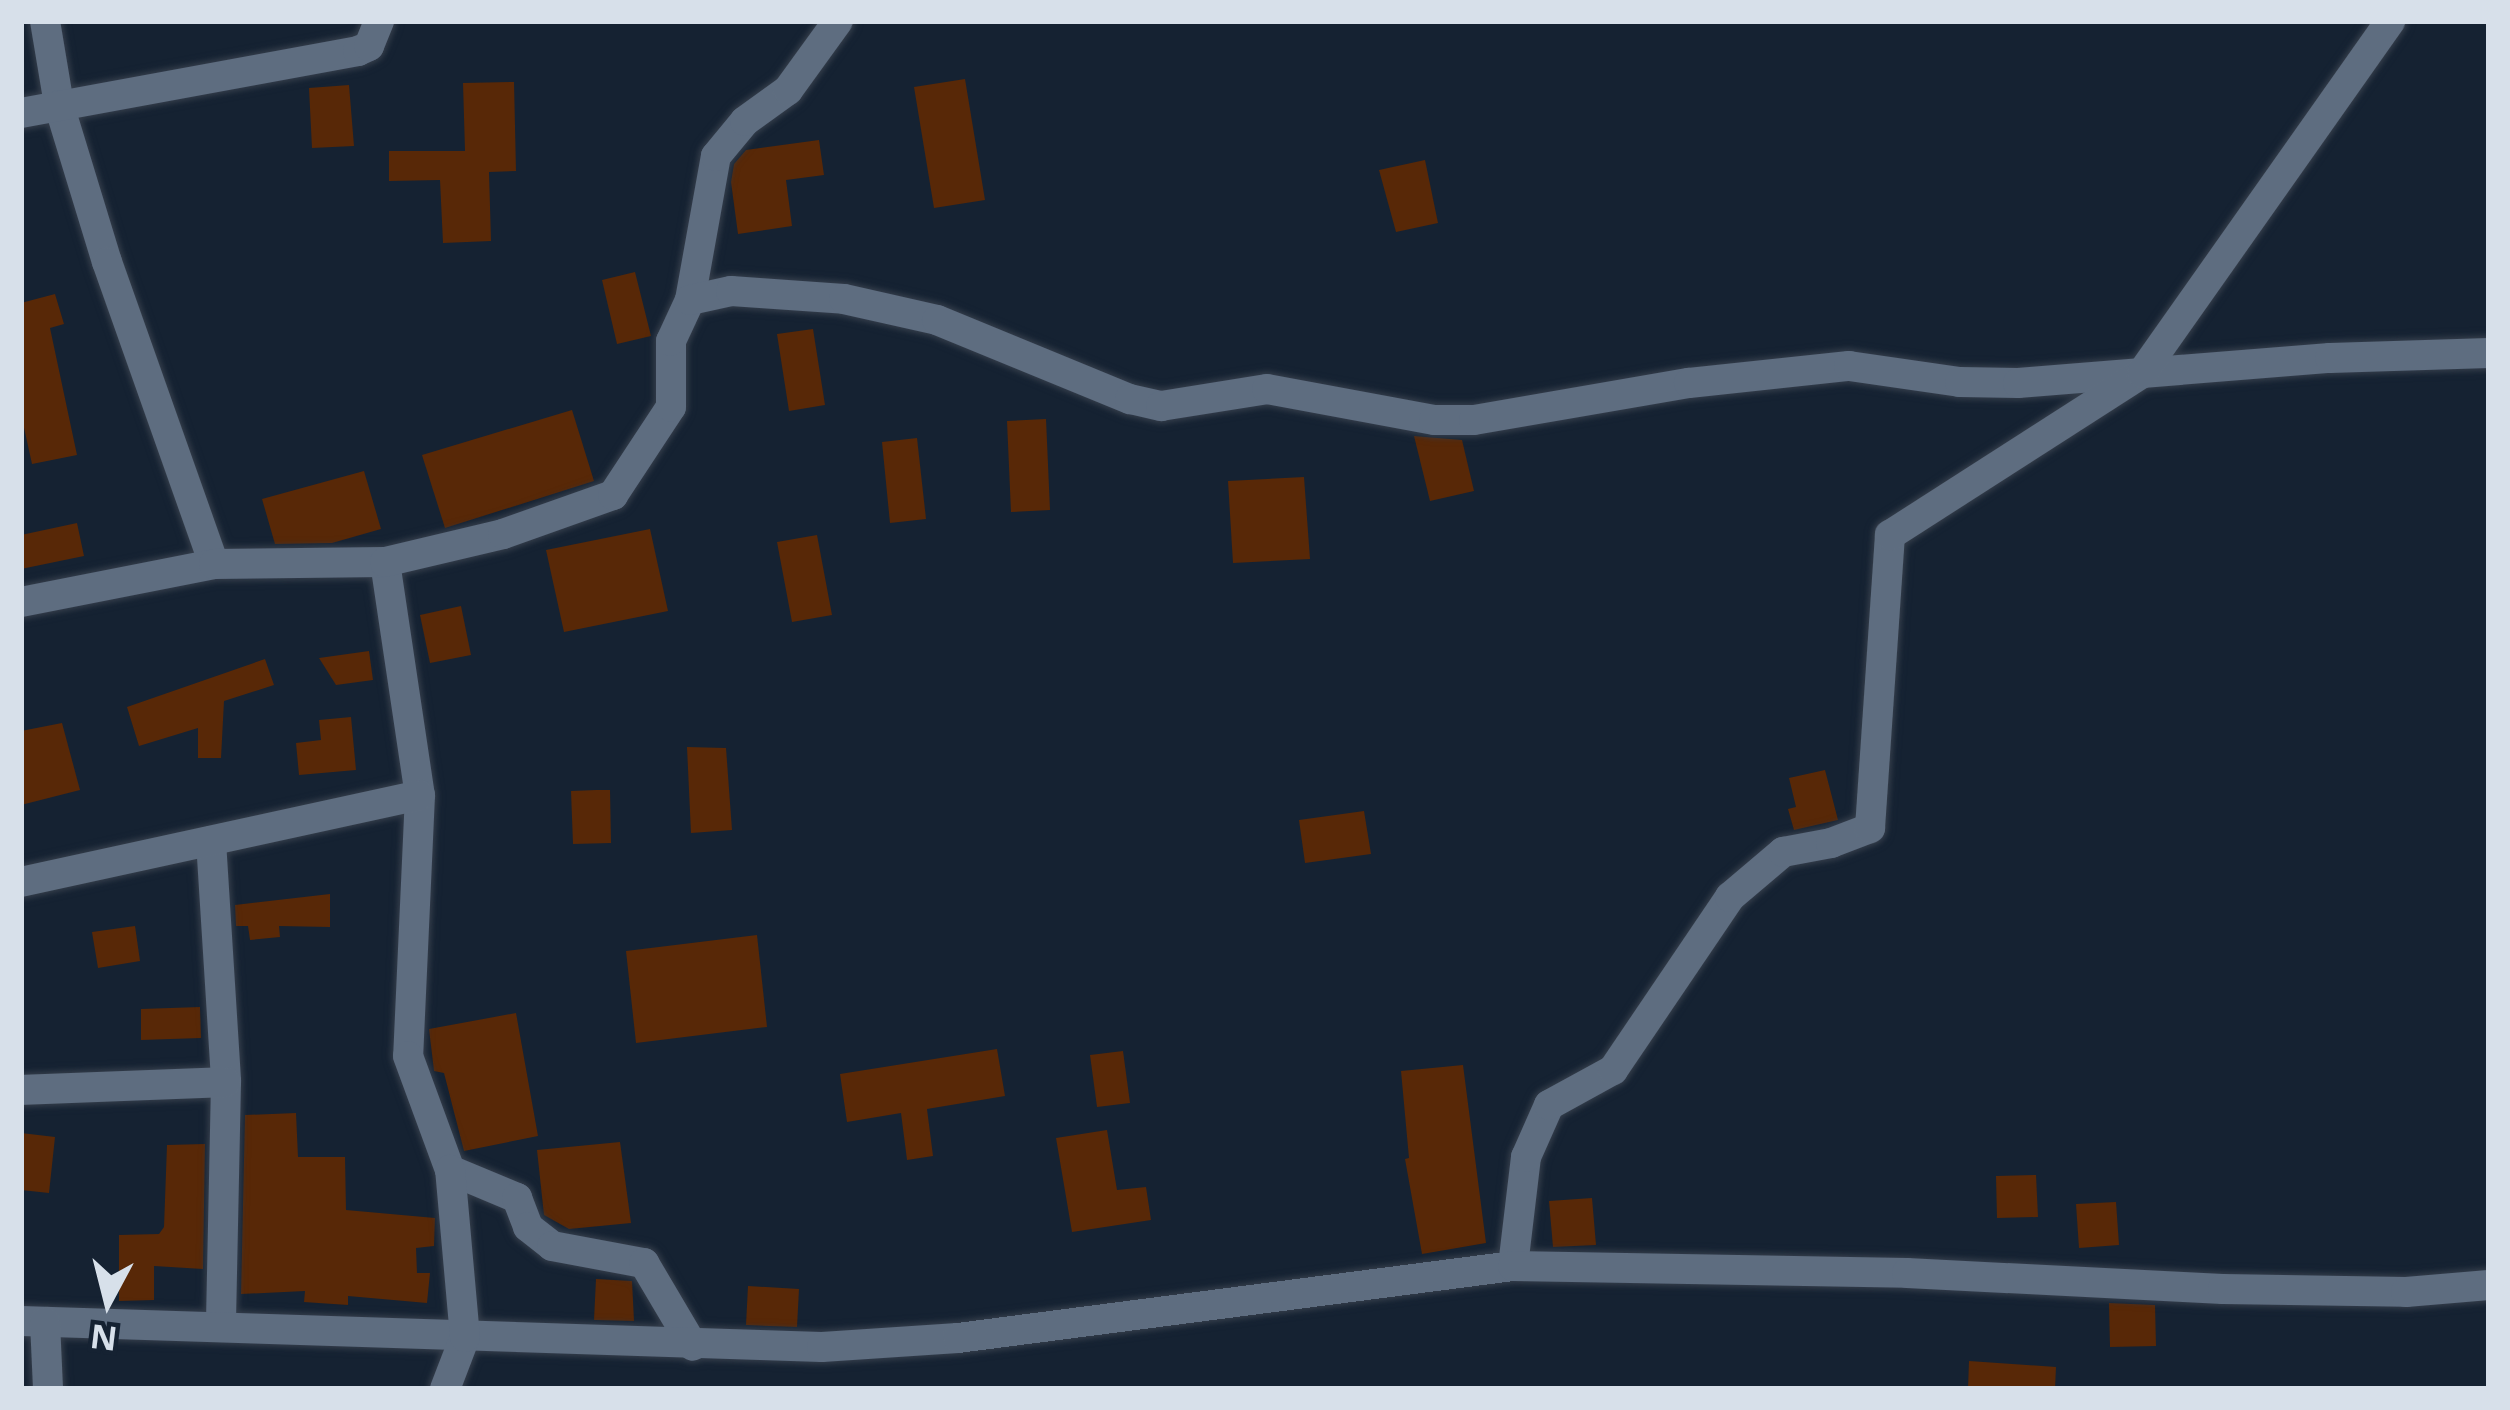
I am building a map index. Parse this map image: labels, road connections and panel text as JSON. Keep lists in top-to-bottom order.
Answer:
{
  "north": "bottom"
}
